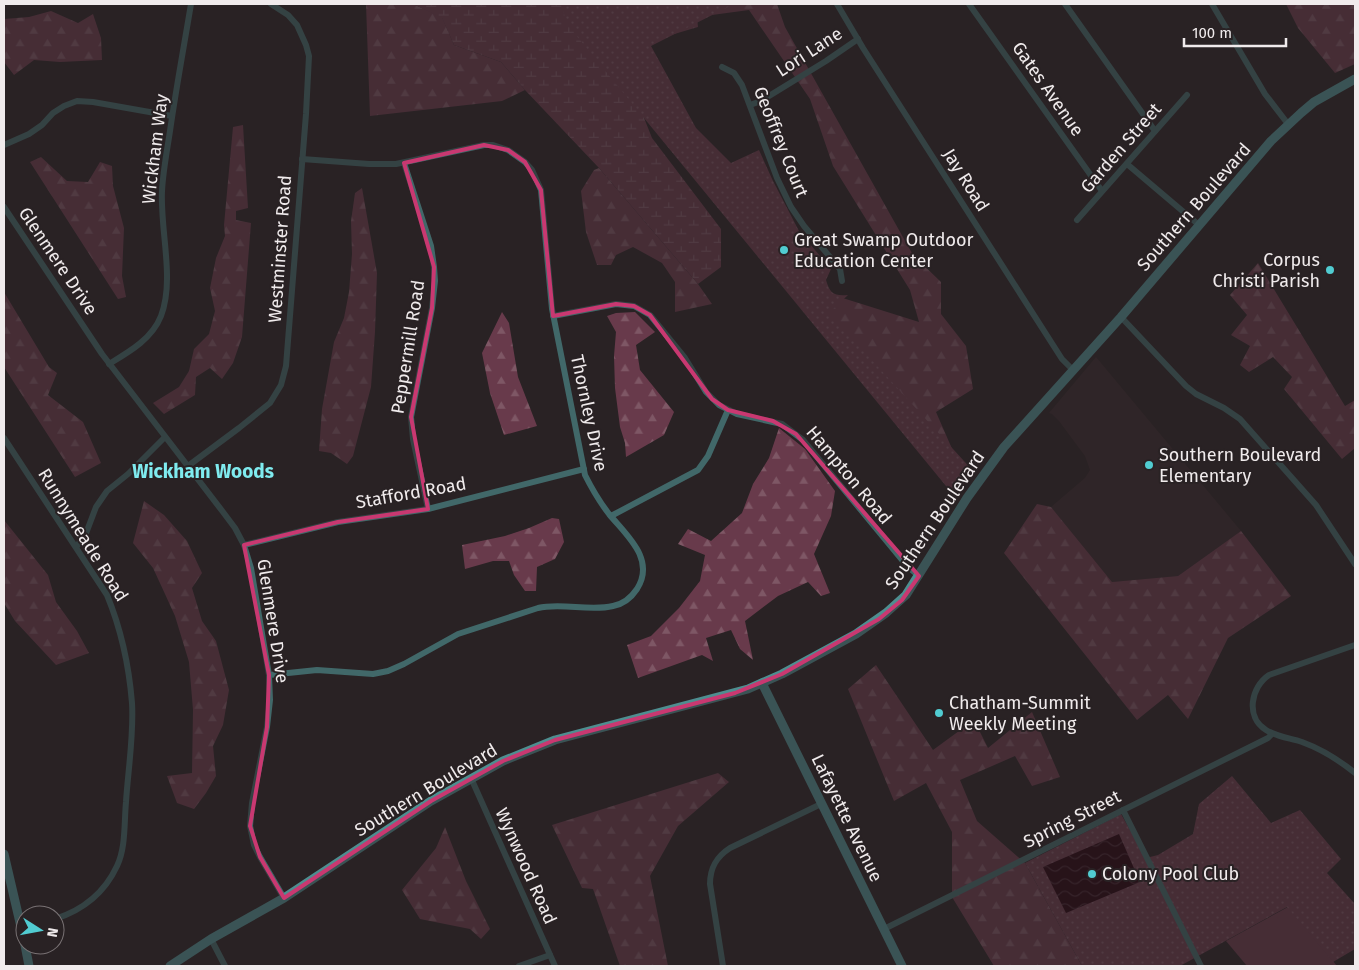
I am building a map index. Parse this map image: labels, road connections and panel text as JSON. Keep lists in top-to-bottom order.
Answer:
{
  "streets": {
    "main road": ["Southern Boulevard", "Lafayette Avenue"],
    "street": [
      "Lori Lane",
      "Gates Avenue",
      "Geoffrey Court",
      "Garden Street",
      "Wickham Way",
      "Jay Road",
      "Westminster Road",
      "Glenmere Drive",
      "Peppermill Road",
      "Thornley Drive",
      "Hampton Road",
      "Stafford Road",
      "Runnymeade Road",
      "Spring Street",
      "Wynwood Road"
    ]
  },
  "crossings": [
    ["Lori Lane", "Geoffrey Court"],
    ["Lori Lane", "Jay Road"],
    ["Gates Avenue", "Garden Street"],
    ["Wickham Way", "Glenmere Drive"],
    ["Jay Road", "Southern Boulevard"],
    ["Southern Boulevard", "Glenmere Drive"],
    ["Southern Boulevard", "Hampton Road"],
    ["Southern Boulevard", "Lafayette Avenue"],
    ["Southern Boulevard", "Wynwood Road"],
    ["Westminster Road", "Glenmere Drive"],
    ["Glenmere Drive", "Thornley Drive"],
    ["Glenmere Drive", "Stafford Road"],
    ["Peppermill Road", "Stafford Road"],
    ["Thornley Drive", "Hampton Road"],
    ["Thornley Drive", "Stafford Road"],
    ["Lafayette Avenue", "Spring Street"]
  ],
  "districts": ["Wickham Woods"],
  "places": [
    "Great Swamp Outdoor Education Center",
    "Corpus Christi Parish",
    "Southern Boulevard Elementary",
    "Chatham-Summit Weekly Meeting",
    "Colony Pool Club"
  ],
  "scale_bar": "100 m",
  "north": "right"
}
